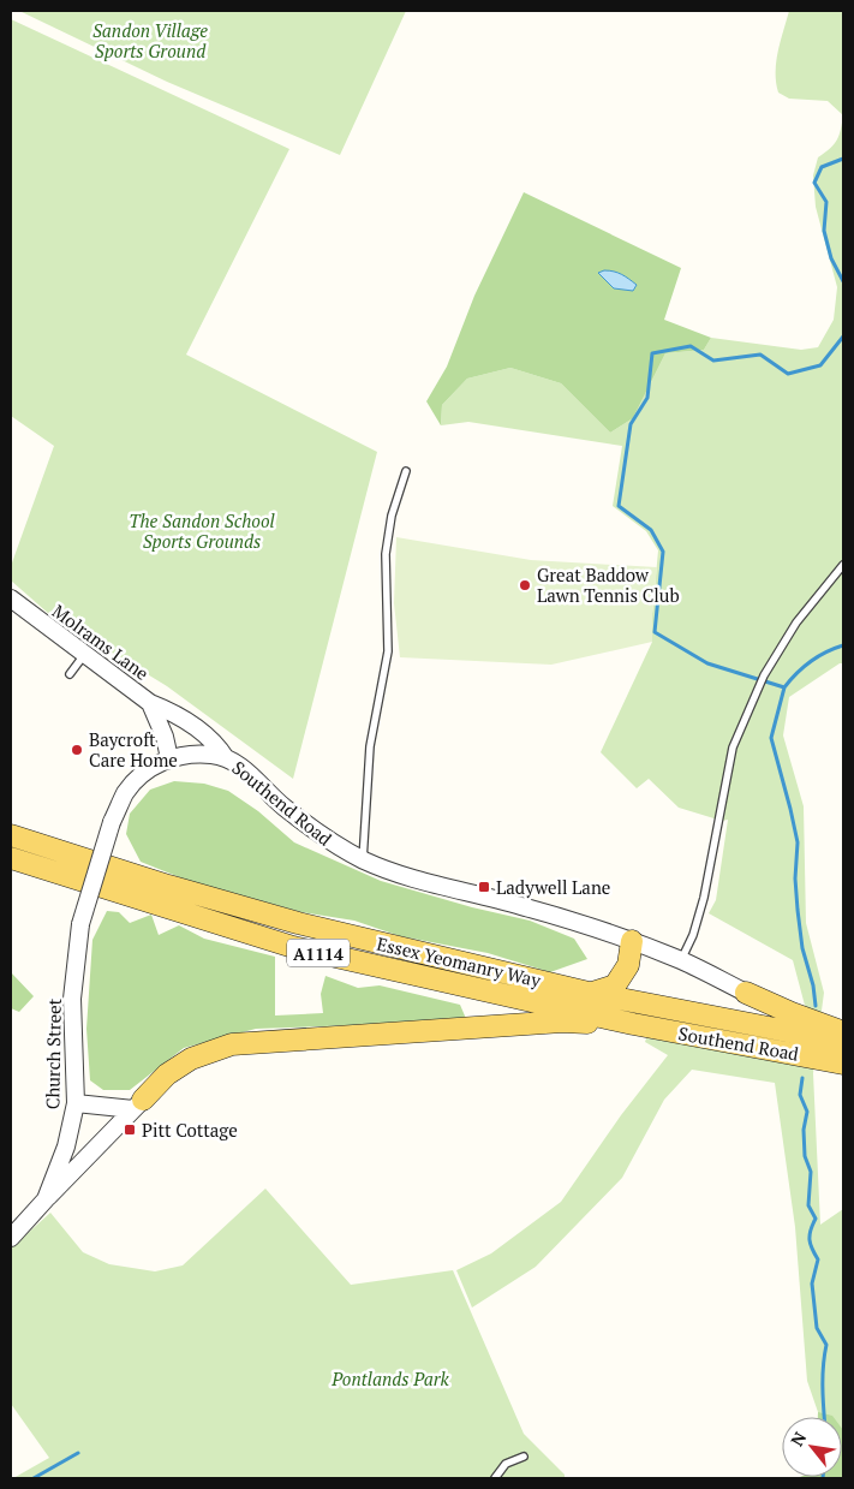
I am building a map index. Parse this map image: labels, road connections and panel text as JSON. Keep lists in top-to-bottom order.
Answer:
{
  "streets": {
    "main road": ["Southend Road", "A1114", "Essex Yeomanry Way"],
    "street": ["Molrams Lane", "Church Street"]
  },
  "crossings": [
    ["Molrams Lane", "Southend Road"],
    ["Southend Road", "Essex Yeomanry Way"],
    ["Southend Road", "Church Street"]
  ],
  "parks": ["Sandon Village Sports Ground", "The Sandon School Sports Grounds", "Pontlands Park"],
  "places": {
    "other": ["Great Baddow Lawn Tennis Club", "Baycroft Care Home"],
    "transit": ["Ladywell Lane", "Pitt Cottage"]
  },
  "north": "top left"
}
